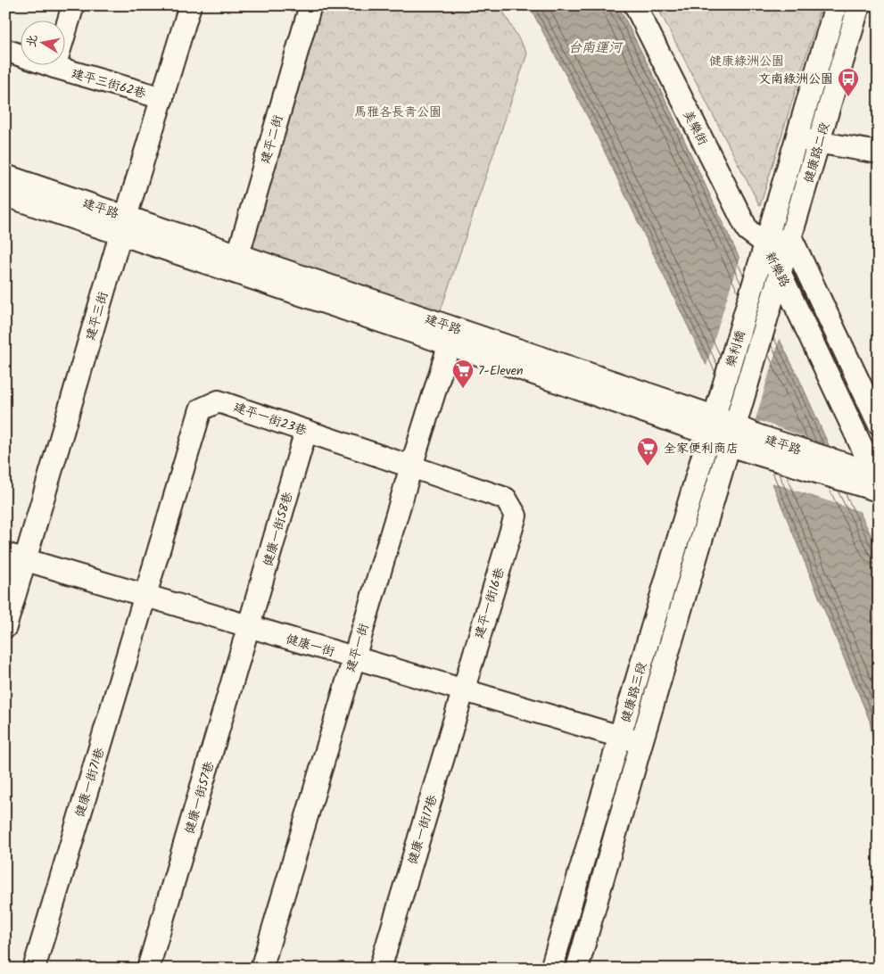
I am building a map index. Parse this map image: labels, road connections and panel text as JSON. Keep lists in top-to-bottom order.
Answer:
{
  "streets": {
    "street": [
      "建平三街62巷",
      "美樂街",
      "建平二街",
      "健康路二段",
      "建平路",
      "新樂路",
      "建平三街",
      "樂利橋",
      "建平一街23巷",
      "健康一街58巷",
      "建平一街16巷",
      "健康一街",
      "建平一街",
      "健康路三段",
      "健康一街71巷",
      "健康一街57巷",
      "健康一街17巷"
    ]
  },
  "crossings": [
    ["建平三街62巷", "建平三街"],
    ["美樂街", "健康路二段"],
    ["美樂街", "新樂路"],
    ["建平二街", "建平路"],
    ["健康路二段", "新樂路"],
    ["健康路二段", "樂利橋"],
    ["建平路", "新樂路"],
    ["建平路", "建平三街"],
    ["建平路", "樂利橋"],
    ["建平路", "建平一街"],
    ["建平路", "健康路三段"],
    ["建平三街", "健康一街"],
    ["樂利橋", "健康路三段"],
    ["建平一街23巷", "健康一街58巷"],
    ["建平一街23巷", "建平一街16巷"],
    ["建平一街23巷", "健康一街"],
    ["建平一街23巷", "建平一街"],
    ["建平一街23巷", "健康一街71巷"],
    ["健康一街58巷", "健康一街"],
    ["健康一街58巷", "健康一街57巷"],
    ["建平一街16巷", "健康一街"],
    ["建平一街16巷", "健康一街17巷"],
    ["健康一街", "建平一街"],
    ["健康一街", "健康路三段"],
    ["健康一街", "健康一街71巷"],
    ["健康一街", "健康一街57巷"],
    ["健康一街", "健康一街17巷"]
  ],
  "water": ["台南運河"],
  "parks": ["健康綠洲公園", "馬雅各長青公園"],
  "places": {
    "bus stop": ["文南綠洲公園"],
    "supermarket": ["7-Eleven", "全家便利商店"]
  },
  "north": "left"
}
